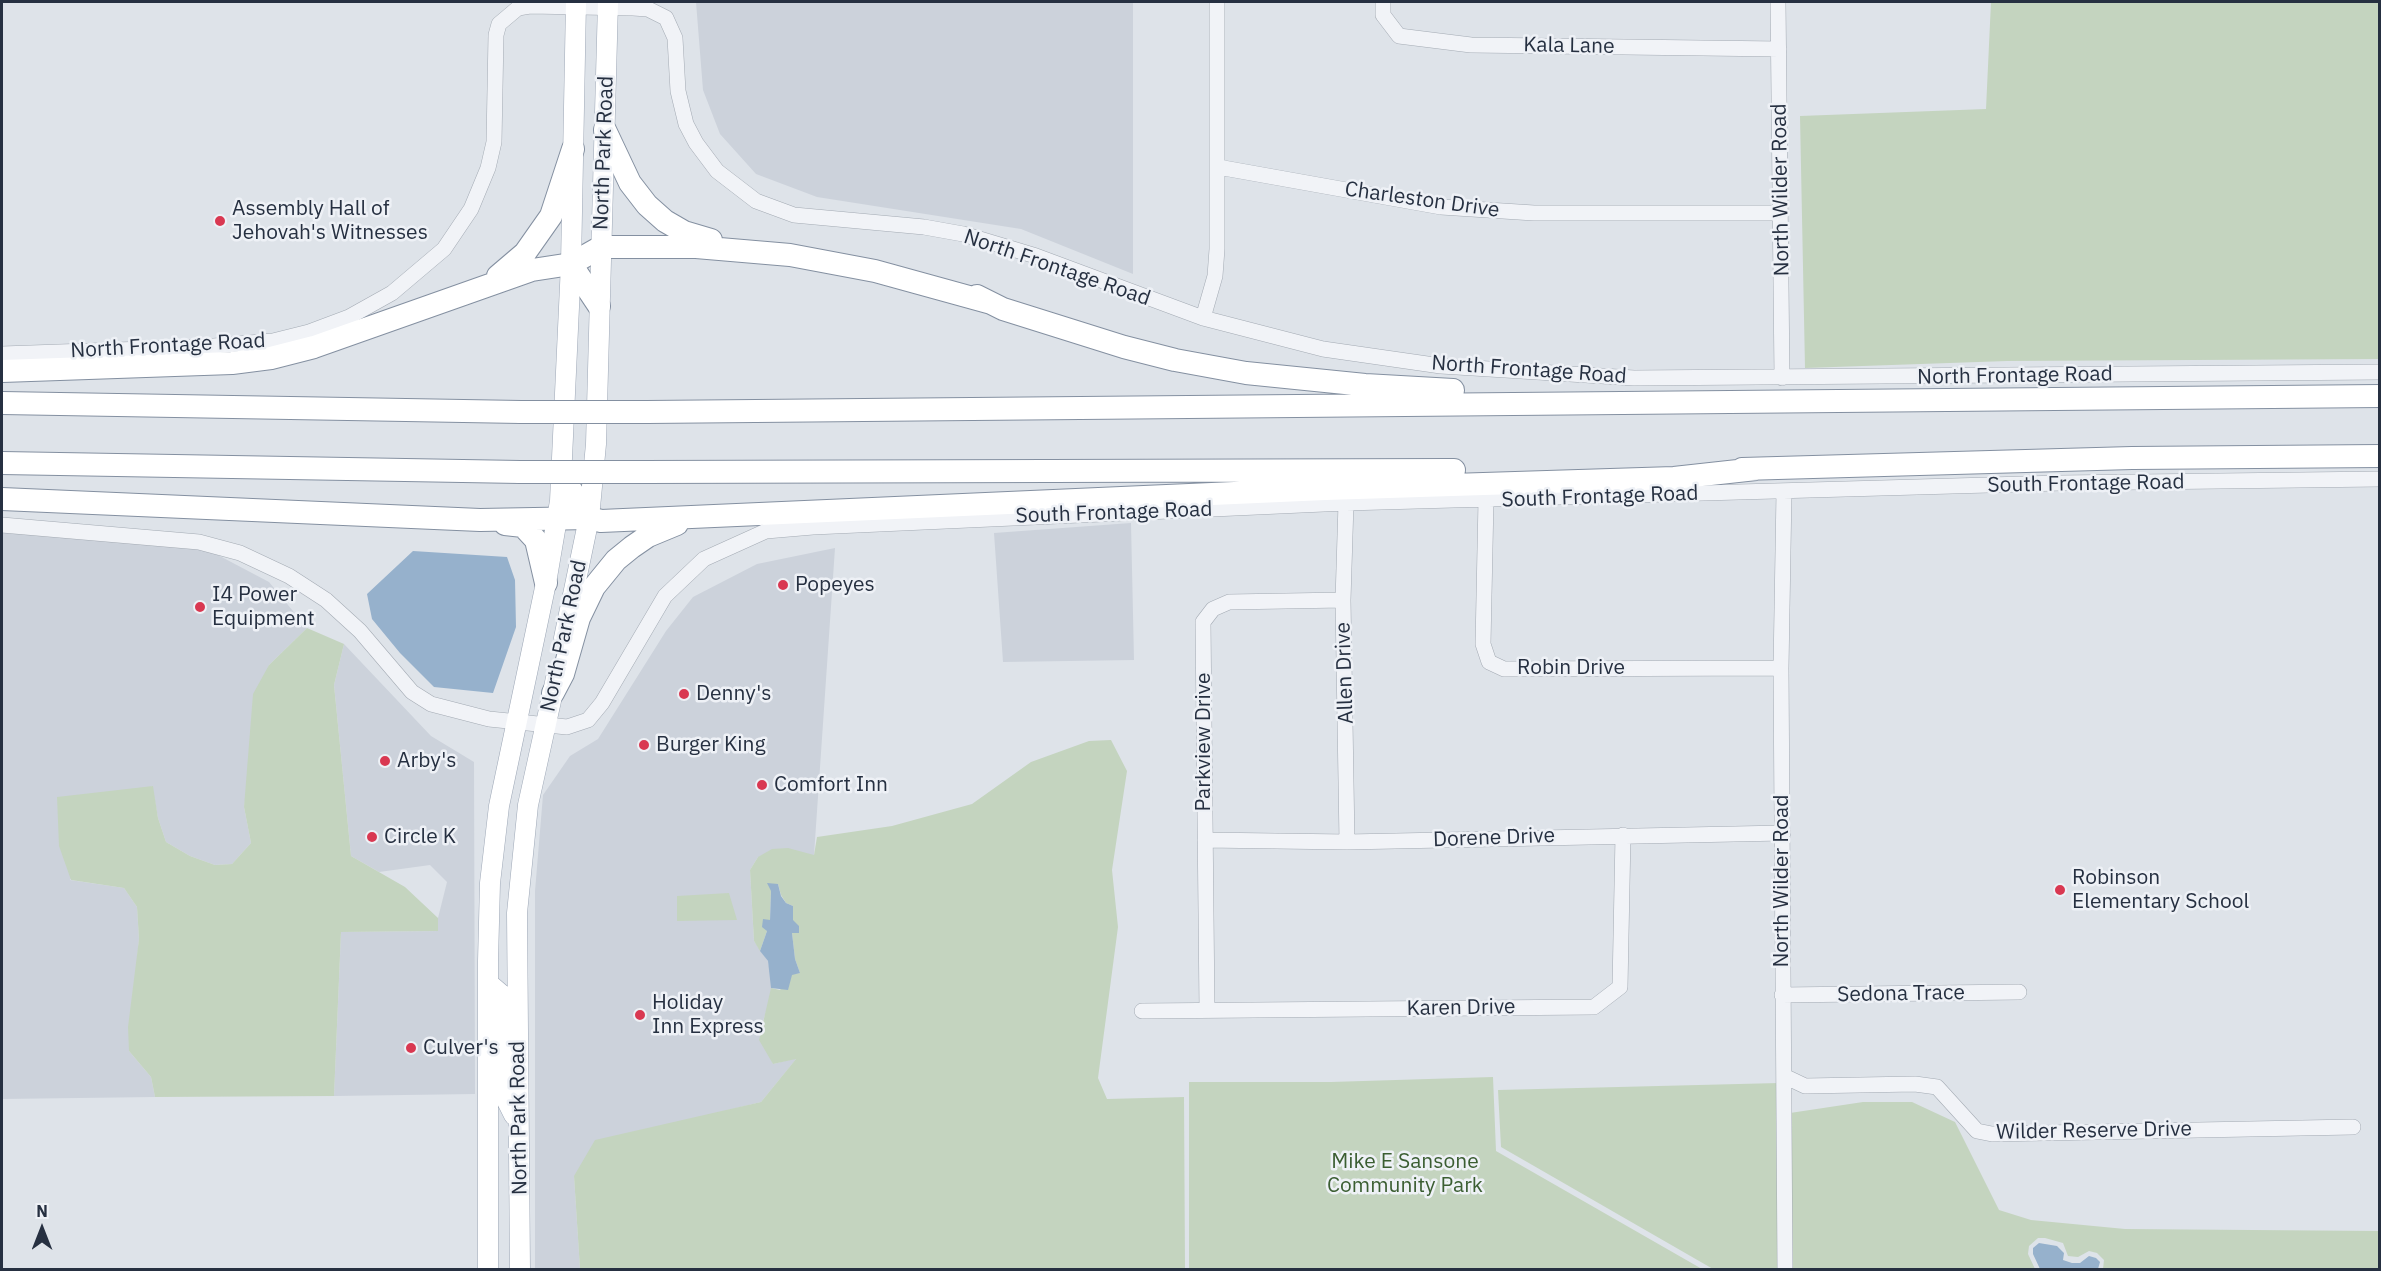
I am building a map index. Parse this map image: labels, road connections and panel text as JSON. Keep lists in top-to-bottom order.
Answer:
{
  "streets": {
    "main road": ["North Park Road"],
    "street": [
      "Kala Lane",
      "North Wilder Road",
      "Charleston Drive",
      "North Frontage Road",
      "South Frontage Road",
      "Robin Drive",
      "Allen Drive",
      "Parkview Drive",
      "Dorene Drive",
      "Sedona Trace",
      "Karen Drive",
      "Wilder Reserve Drive"
    ]
  },
  "crossings": [
    ["Kala Lane", "North Wilder Road"],
    ["North Park Road", "North Frontage Road"],
    ["North Park Road", "South Frontage Road"],
    ["North Wilder Road", "Charleston Drive"],
    ["North Wilder Road", "North Frontage Road"],
    ["North Wilder Road", "South Frontage Road"],
    ["North Wilder Road", "Robin Drive"],
    ["North Wilder Road", "Dorene Drive"],
    ["North Wilder Road", "Sedona Trace"],
    ["North Wilder Road", "Wilder Reserve Drive"],
    ["South Frontage Road", "Robin Drive"],
    ["South Frontage Road", "Allen Drive"],
    ["Allen Drive", "Parkview Drive"],
    ["Allen Drive", "Dorene Drive"],
    ["Parkview Drive", "Dorene Drive"],
    ["Parkview Drive", "Karen Drive"],
    ["Dorene Drive", "Karen Drive"]
  ],
  "parks": ["Mike E Sansone Community Park"],
  "places": [
    "Assembly Hall of Jehovah's Witnesses",
    "Popeyes",
    "I4 Power Equipment",
    "Denny's",
    "Burger King",
    "Arby's",
    "Comfort Inn",
    "Circle K",
    "Robinson Elementary School",
    "Holiday Inn Express",
    "Culver's"
  ],
  "north": "top"
}
